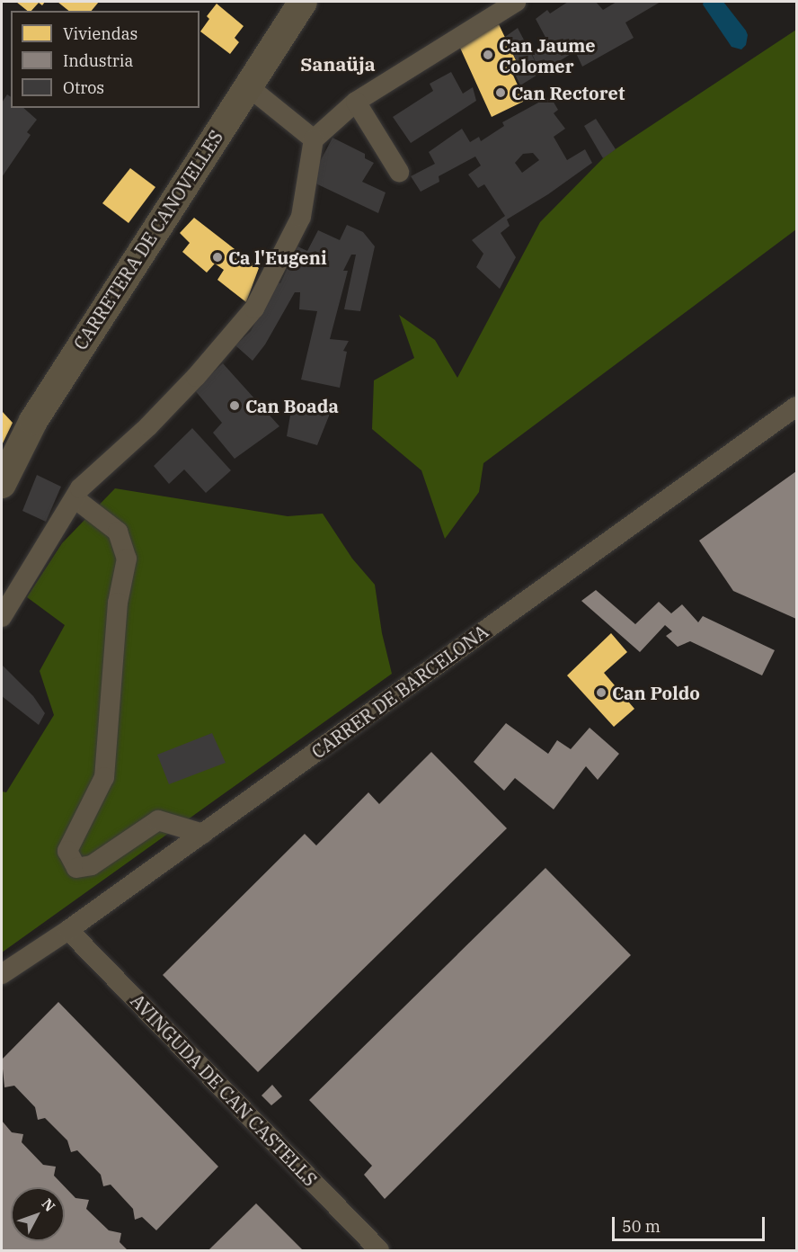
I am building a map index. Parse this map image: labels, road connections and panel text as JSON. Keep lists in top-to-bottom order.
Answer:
{
  "streets": {
    "street": ["CARRETERA DE CANOVELLES", "CARRER DE BARCELONA", "AVINGUDA DE CAN CASTELLS"]
  },
  "crossings": [
    ["CARRER DE BARCELONA", "AVINGUDA DE CAN CASTELLS"]
  ],
  "districts": ["Sanaüja"],
  "places": [
    "Can Jaume Colomer",
    "Can Rectoret",
    "Ca l'Eugeni",
    "Can Boada",
    "Can Poldo"
  ],
  "legend": ["Viviendas", "Industria", "Otros"],
  "scale_bar": "50 m",
  "north": "top right"
}
